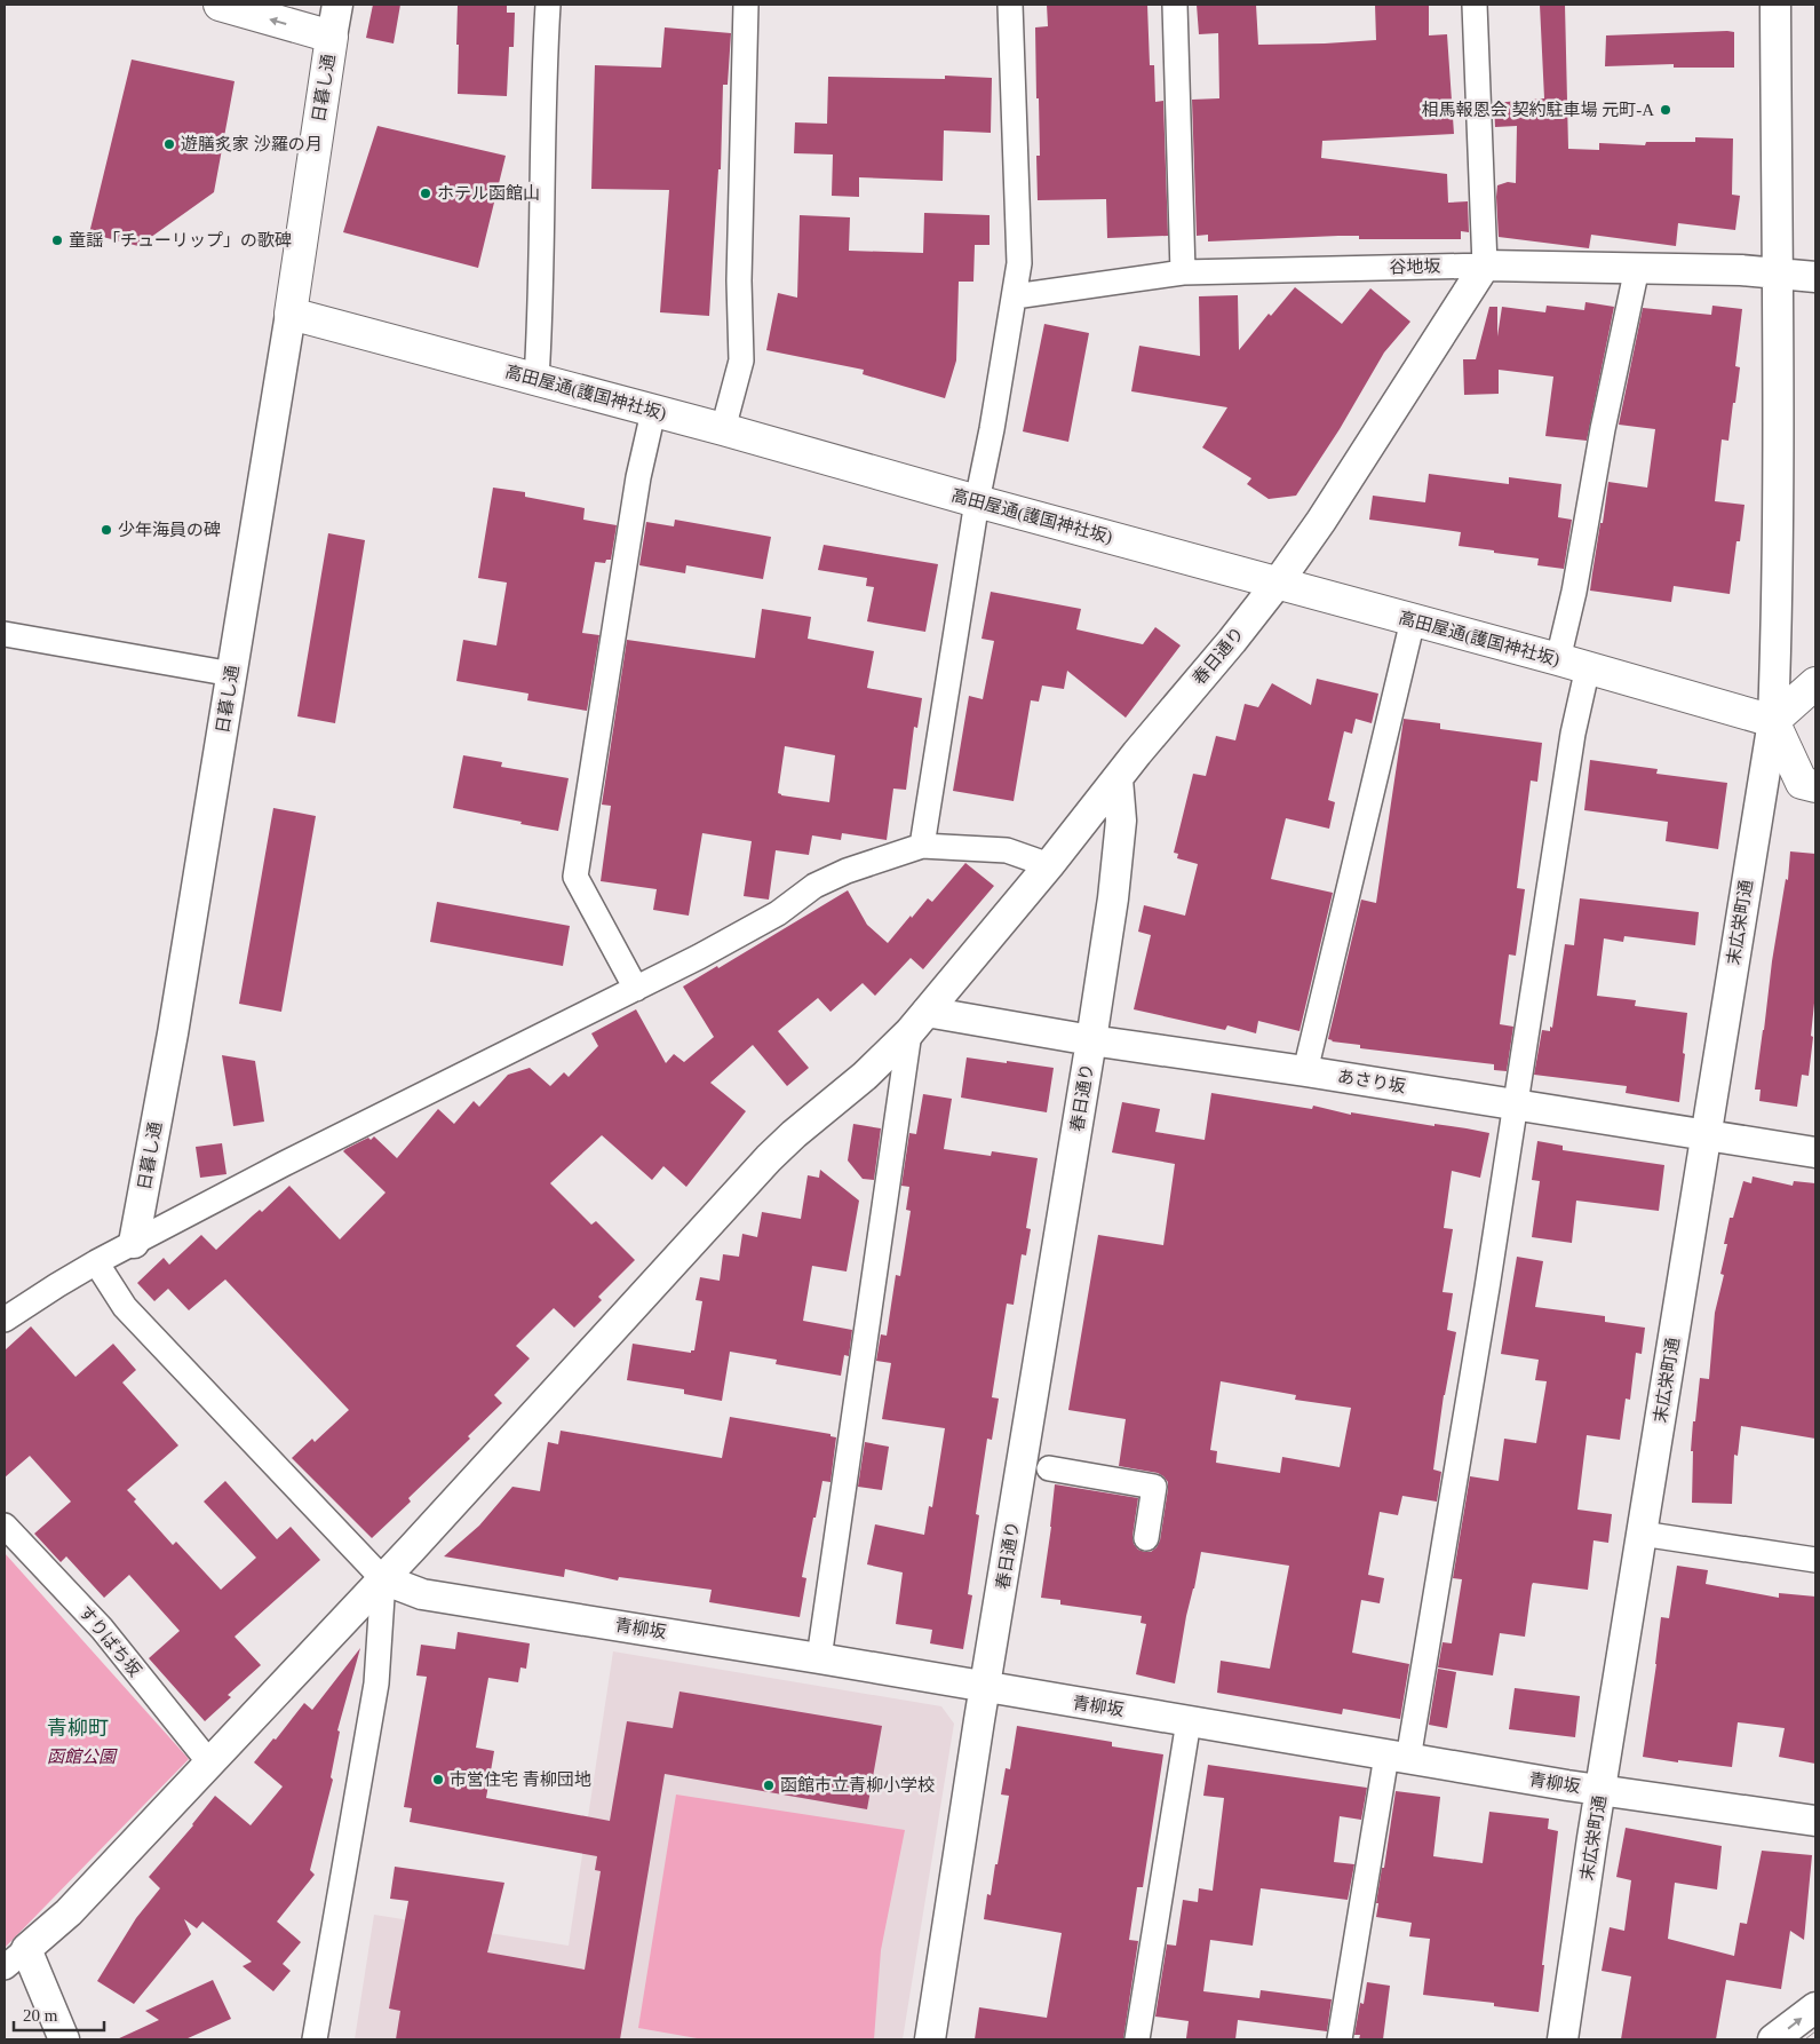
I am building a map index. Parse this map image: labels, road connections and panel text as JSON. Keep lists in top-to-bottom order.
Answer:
{
  "streets": {
    "main road": ["日暮し通", "高田屋通(護国神社坂)"],
    "street": [
      "谷地坂",
      "春日通り",
      "末広栄町通",
      "あさり坂",
      "青柳坂",
      "すりばち坂"
    ]
  },
  "crossings": [
    ["日暮し通", "高田屋通(護国神社坂)"],
    ["谷地坂", "春日通り"],
    ["谷地坂", "末広栄町通"],
    ["高田屋通(護国神社坂)", "春日通り"],
    ["高田屋通(護国神社坂)", "末広栄町通"],
    ["春日通り", "あさり坂"],
    ["春日通り", "青柳坂"],
    ["末広栄町通", "あさり坂"],
    ["末広栄町通", "青柳坂"]
  ],
  "districts": ["青柳町"],
  "parks": ["函館公園"],
  "places": [
    "相馬報恩会 契約駐車場 元町-A",
    "遊膳炙家 沙羅の月",
    "ホテル函館山",
    "童謡「チューリップ」の歌碑",
    "少年海員の碑",
    "市営住宅 青柳団地",
    "函館市立青柳小学校"
  ],
  "scale_bar": "20 m"
}
